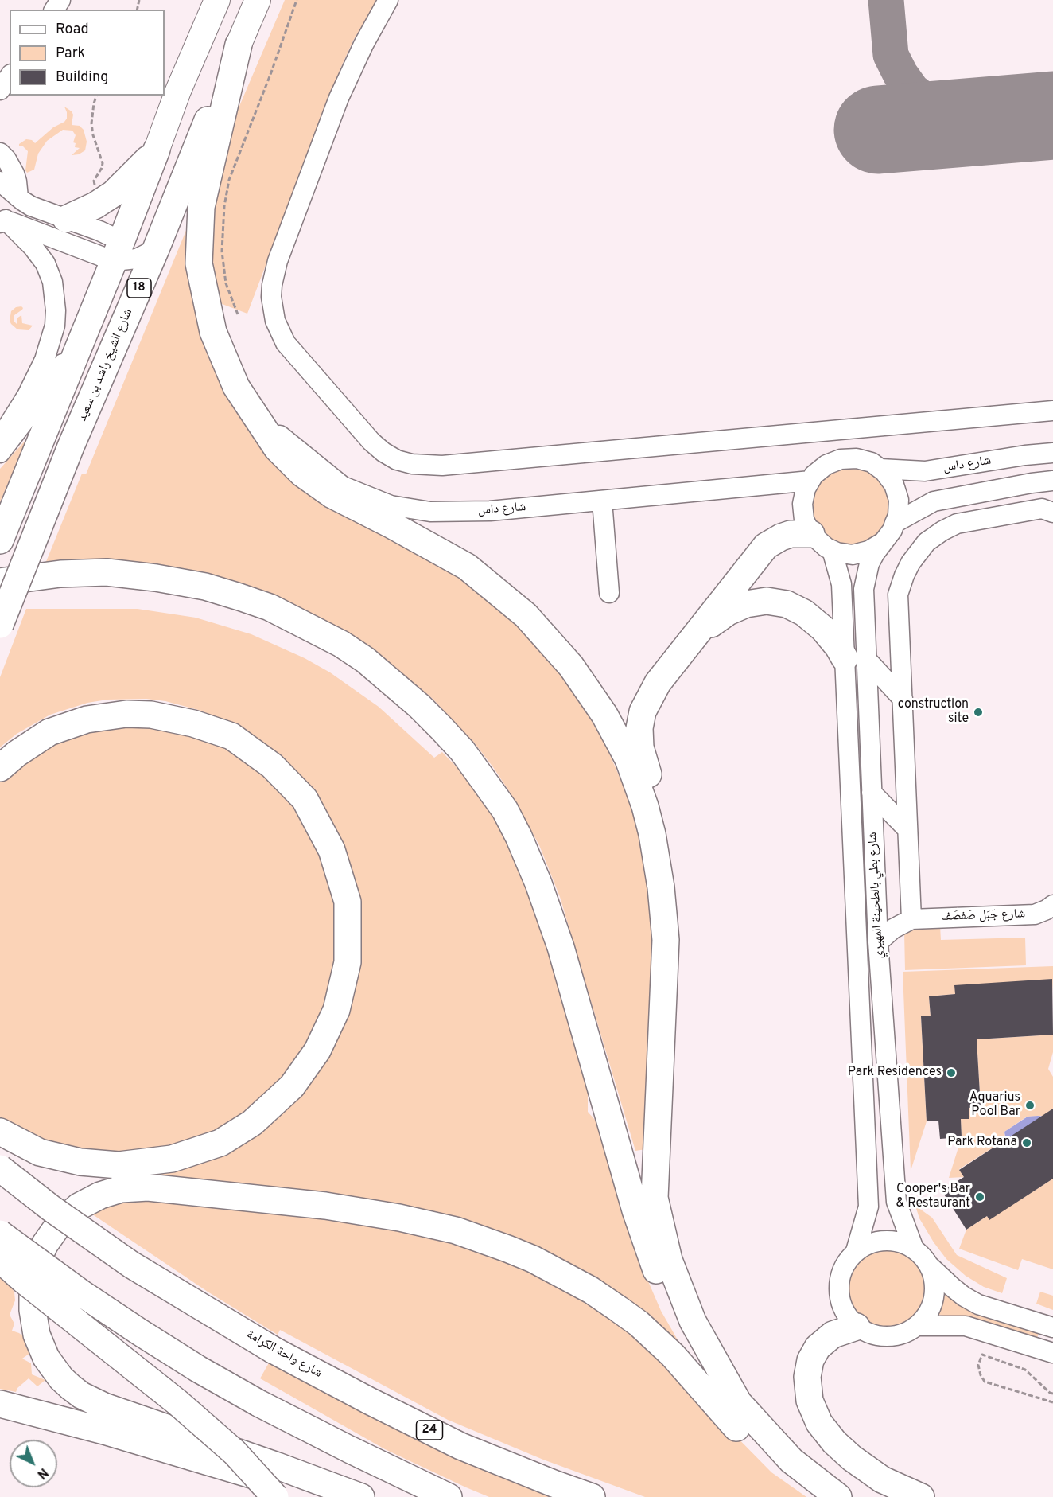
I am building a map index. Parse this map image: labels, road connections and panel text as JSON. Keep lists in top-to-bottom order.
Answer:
{
  "streets": {
    "highway": [
      "18",
      "شارع الشيخ راشد بن سعيد",
      "شارع واحة الكرامة",
      "24"
    ],
    "street": ["شارع داس", "شارع بطي بالطحينة المهيري", "شارع جَبَل صَفصَف"]
  },
  "crossings": [
    ["شارع داس", "شارع بطي بالطحينة المهيري"],
    ["شارع بطي بالطحينة المهيري", "شارع جَبَل صَفصَف"]
  ],
  "places": [
    "construction site",
    "Park Residences",
    "Aquarius Pool Bar",
    "Park Rotana",
    "Cooper's Bar & Restaurant"
  ],
  "legend": ["Road", "Park", "Building"],
  "north": "bottom right"
}
